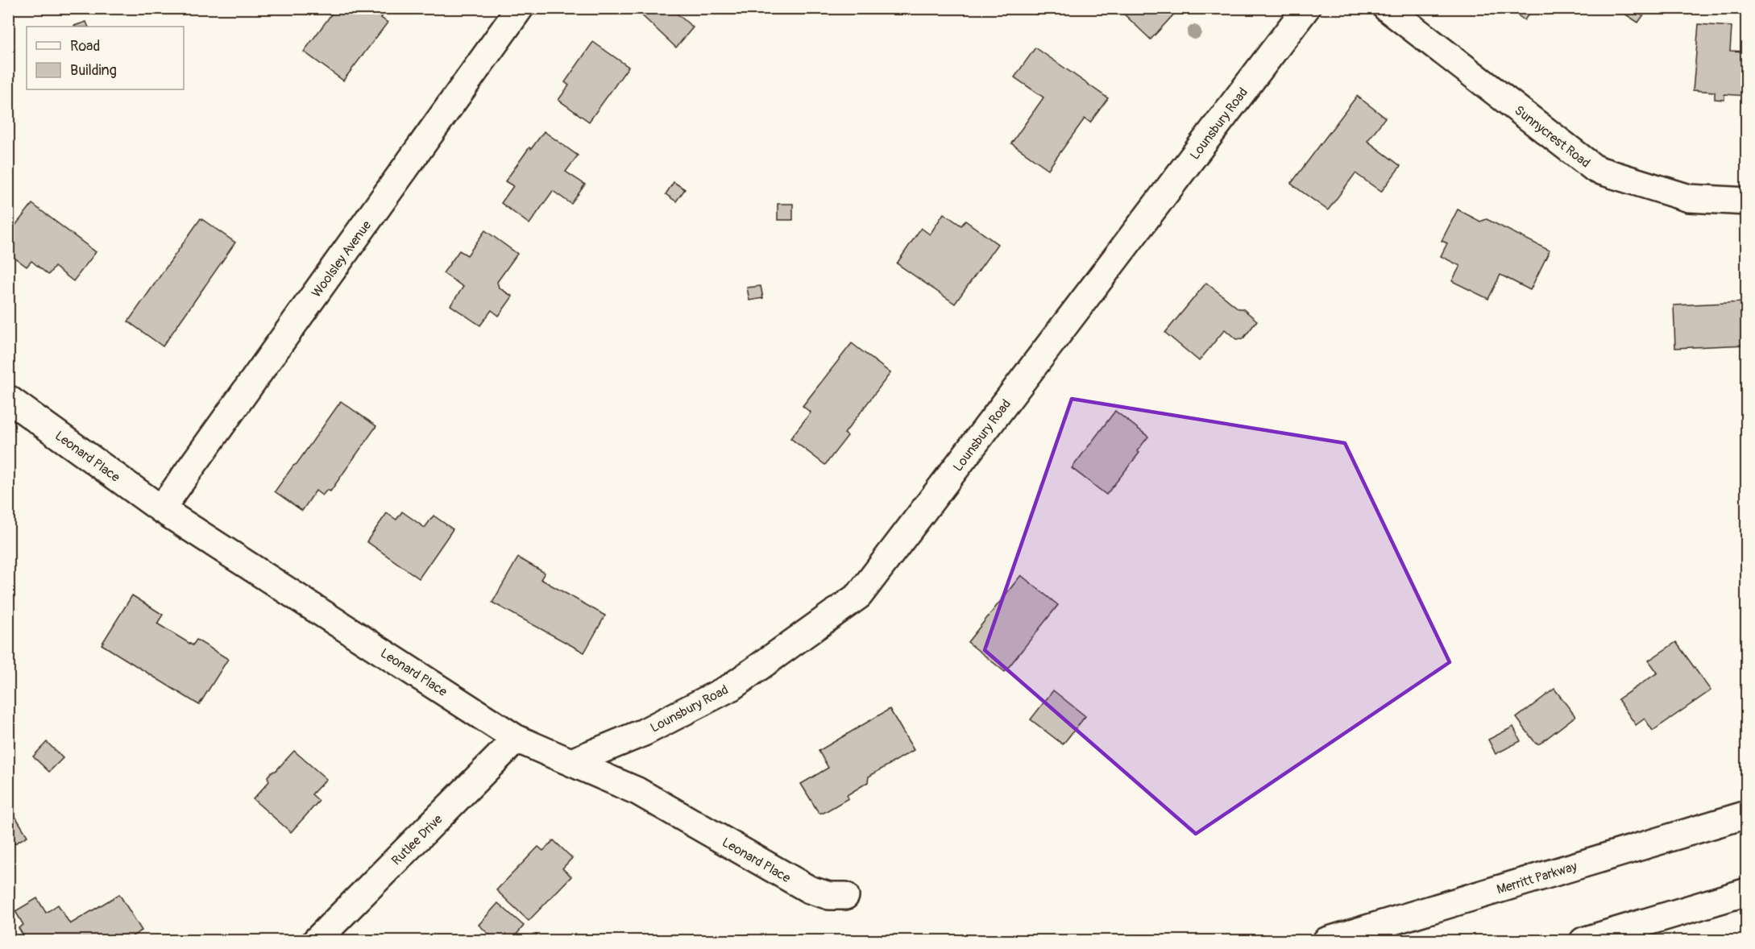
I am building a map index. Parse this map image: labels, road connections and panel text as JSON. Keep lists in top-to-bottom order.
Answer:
{
  "streets": {
    "main road": [
      "Lounsbury Road",
      "Sunnycrest Road",
      "Woolsley Avenue",
      "Leonard Place",
      "Rutlee Drive",
      "Merritt Parkway"
    ]
  },
  "crossings": [
    ["Lounsbury Road", "Leonard Place"],
    ["Woolsley Avenue", "Leonard Place"],
    ["Leonard Place", "Rutlee Drive"]
  ],
  "legend": ["Road", "Building"]
}
